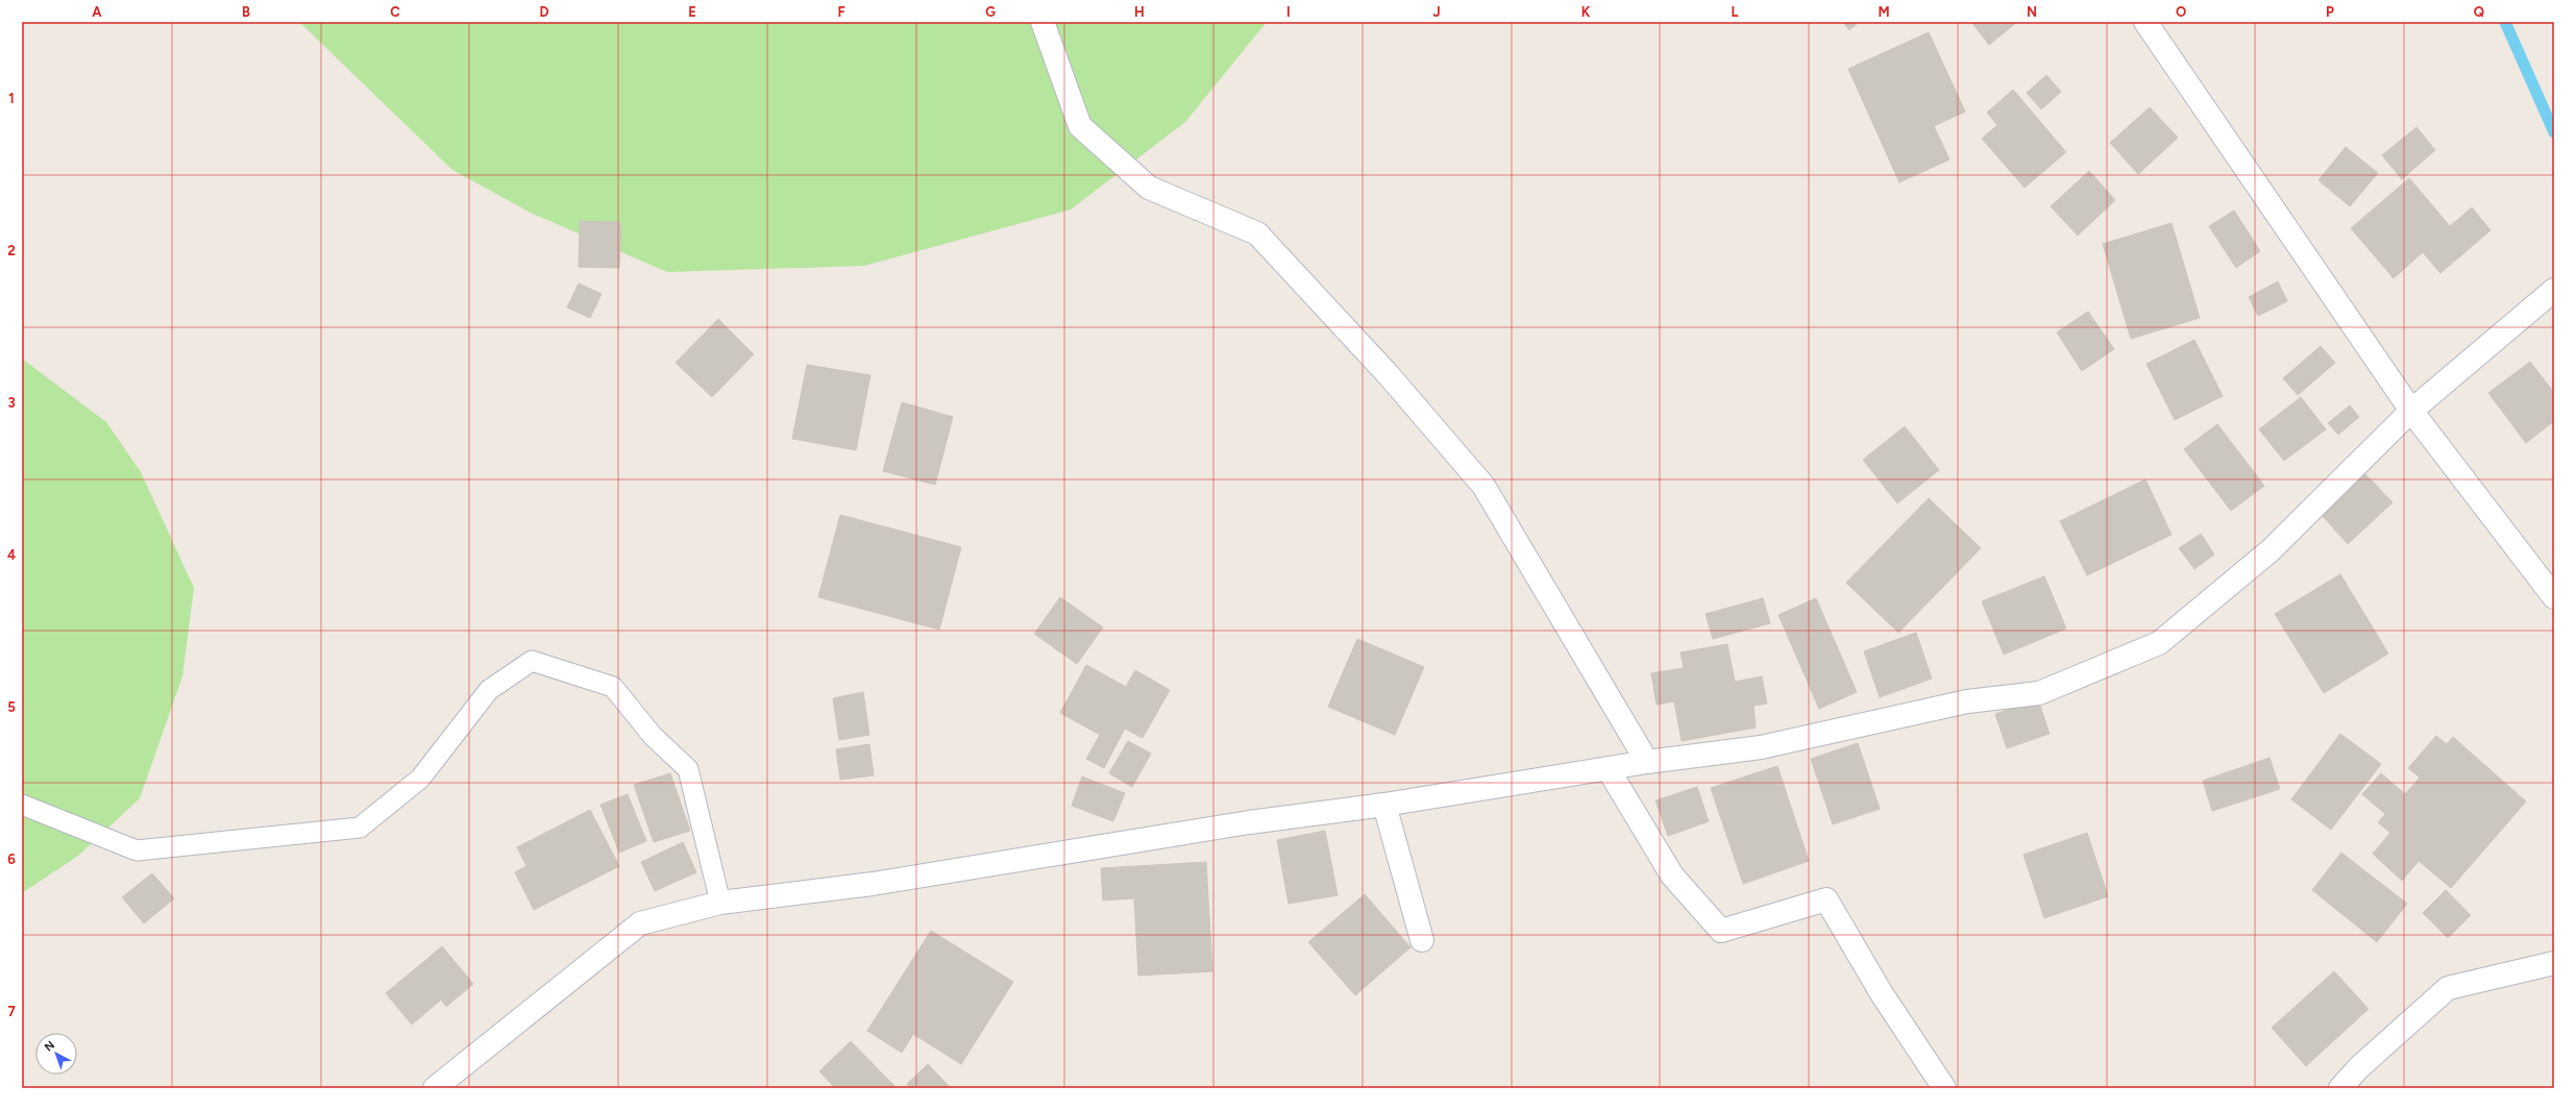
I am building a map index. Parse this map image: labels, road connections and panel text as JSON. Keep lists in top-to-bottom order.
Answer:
{
  "north": "top left",
  "grid": {
    "columns": [
      "A",
      "B",
      "C",
      "D",
      "E",
      "F",
      "G",
      "H",
      "I",
      "J",
      "K",
      "L",
      "M",
      "N",
      "O",
      "P",
      "Q"
    ],
    "rows": [
      "1",
      "2",
      "3",
      "4",
      "5",
      "6",
      "7"
    ]
  }
}
